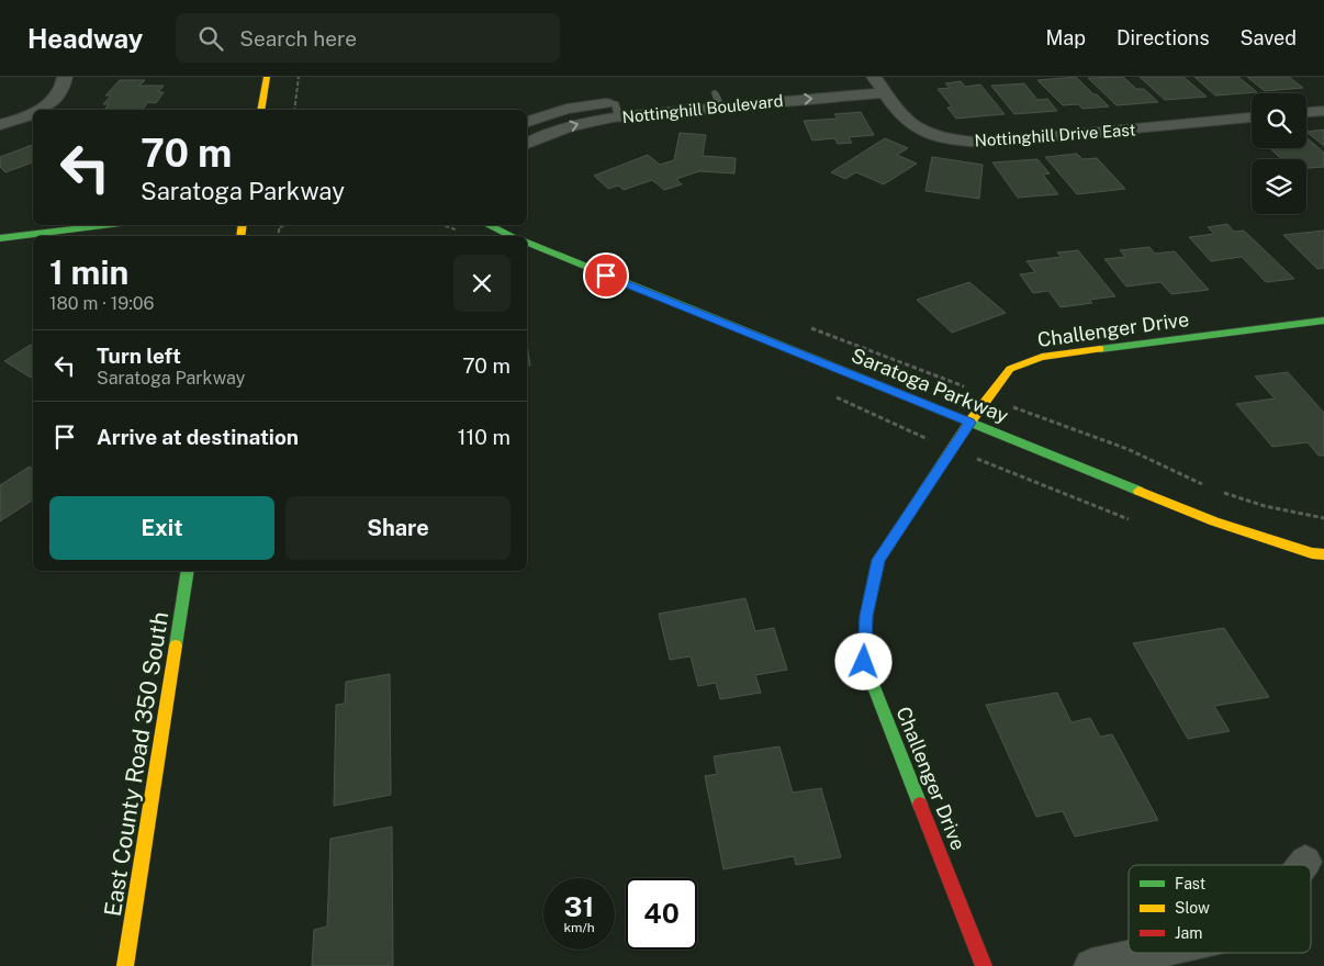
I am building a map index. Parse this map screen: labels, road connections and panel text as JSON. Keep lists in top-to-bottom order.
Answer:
{
  "streets": {
    "street": [
      "Nottinghill Boulevard",
      "Nottinghill Drive East",
      "Challenger Drive",
      "Saratoga Parkway",
      "East County Road 350 South"
    ]
  },
  "crossings": [
    ["Nottinghill Boulevard", "Nottinghill Drive East"],
    ["Challenger Drive", "Saratoga Parkway"]
  ],
  "legend": ["Fast", "Slow", "Jam"],
  "page": {
    "header": "Headway",
    "search": "Search here",
    "nav": ["Map", "Directions", "Saved"],
    "turn": ["70 m", "Saratoga Parkway"],
    "heading": ["1 min", "180 m · 19:06"],
    "list": [
      {
        "name": "Turn left",
        "note": "Saratoga Parkway",
        "value": "70 m"
      },
      {
        "name": "Arrive at destination",
        "value": "110 m"
      }
    ],
    "buttons": ["Exit", "Share"],
    "speed": "31 km/h",
    "limit": "40"
  }
}
